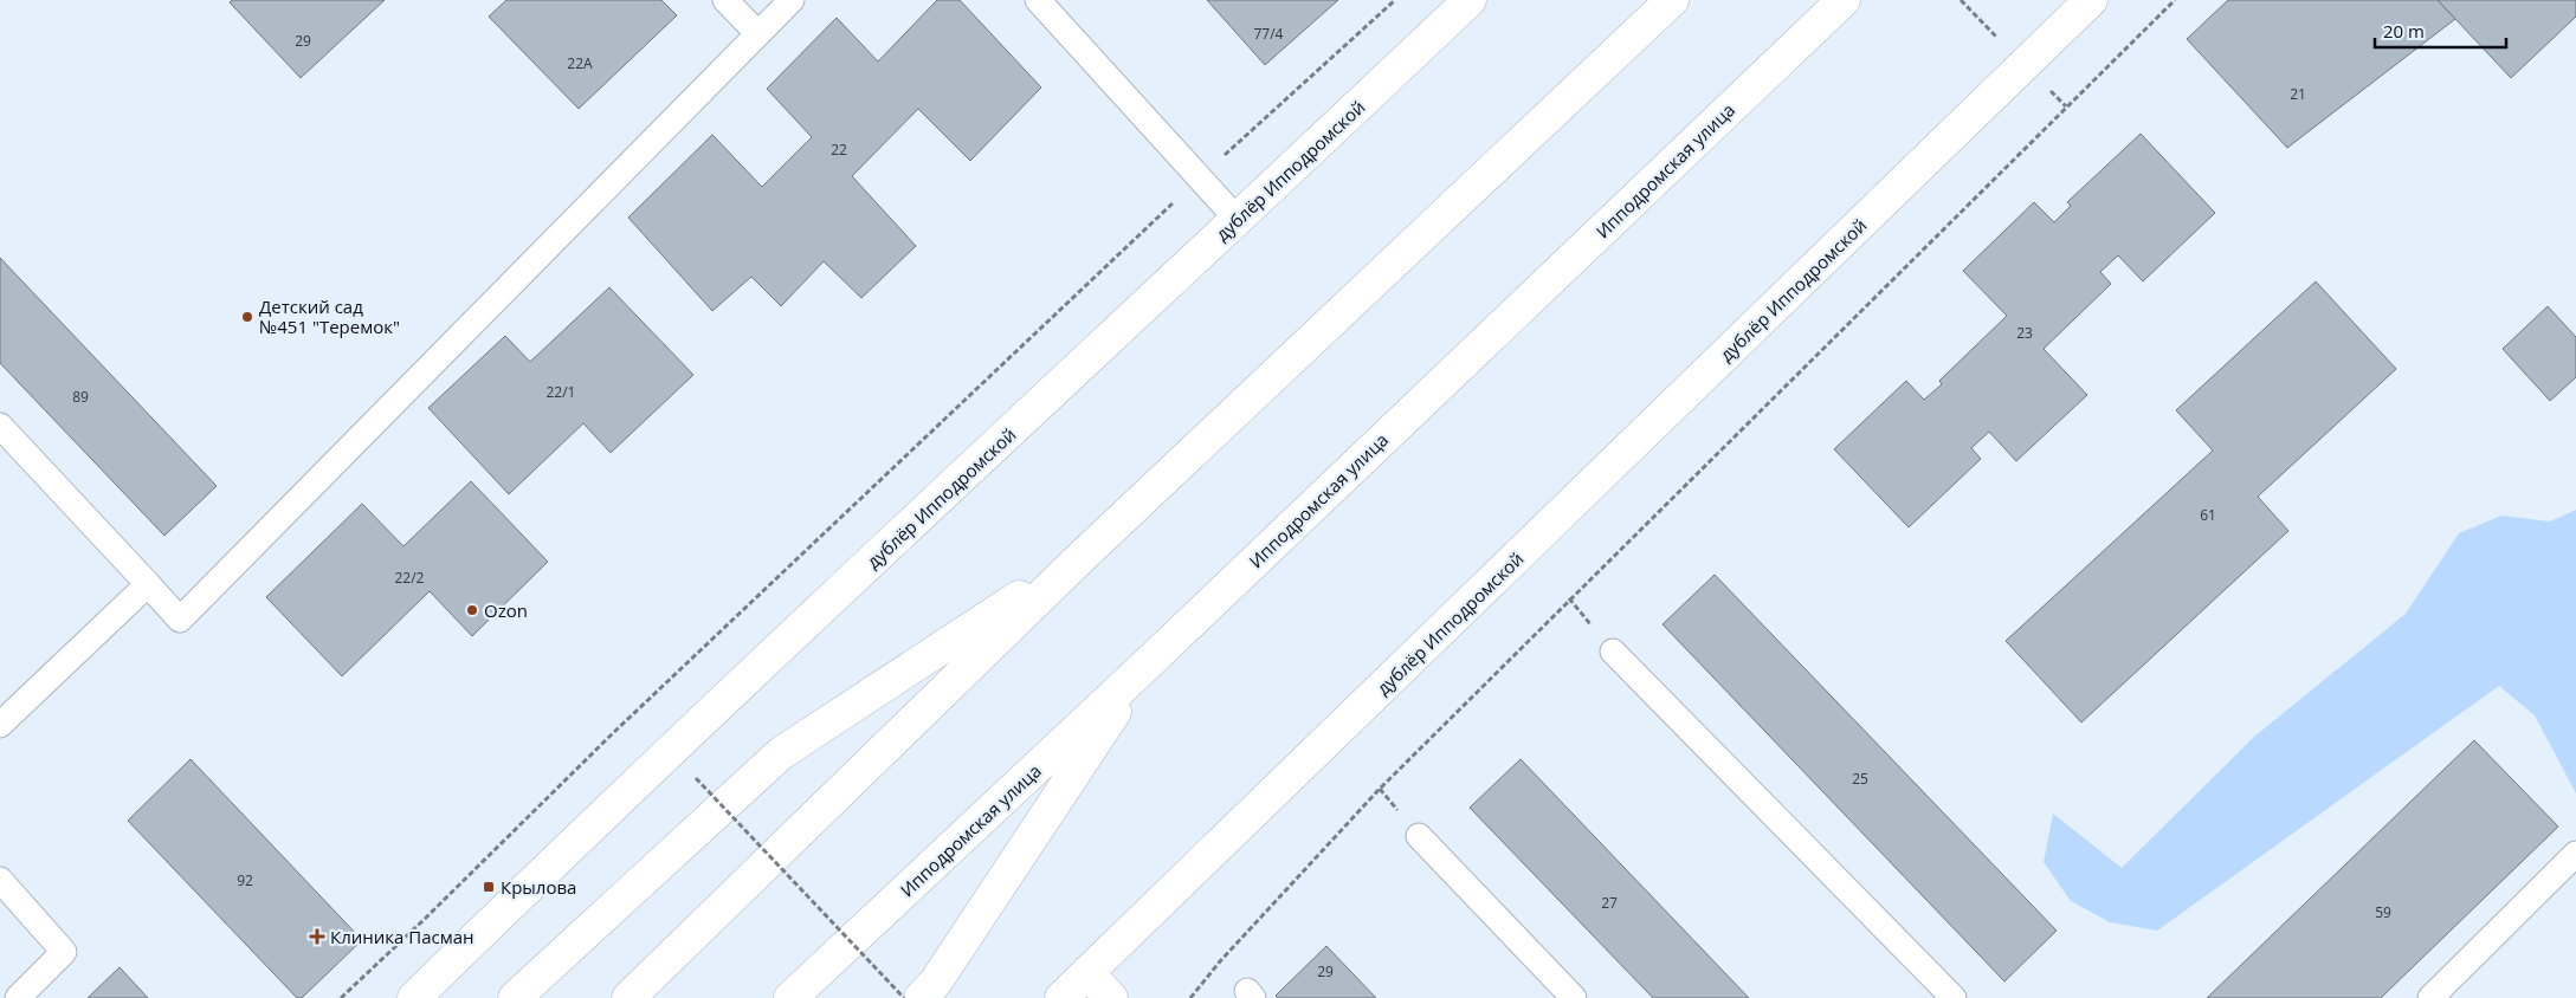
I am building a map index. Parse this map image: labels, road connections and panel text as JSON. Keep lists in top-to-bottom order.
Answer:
{
  "streets": {
    "main road": ["дублёр Ипподромской", "Ипподромская улица"]
  },
  "places": {
    "other": ["Детский сад №451 \"Теремок\"", "Ozon"],
    "transit": ["Крылова"],
    "health": ["Клиника Пасман"]
  },
  "house_numbers": [
    "77/4",
    "29",
    "22А",
    "21",
    "22",
    "23",
    "22/1",
    "89",
    "61",
    "22/2",
    "25",
    "92",
    "27",
    "59",
    "29"
  ],
  "scale_bar": "20 m"
}
